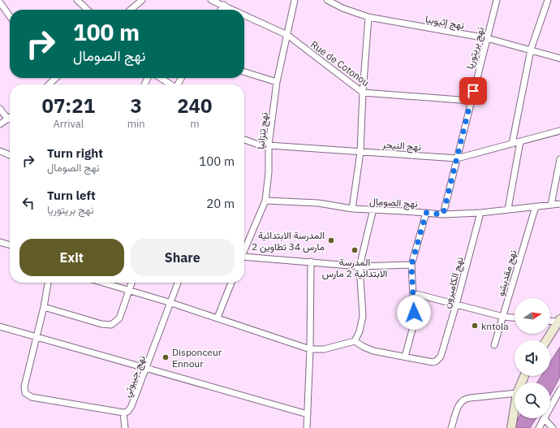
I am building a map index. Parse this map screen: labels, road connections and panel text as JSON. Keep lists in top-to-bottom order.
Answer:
{
  "streets": {
    "street": [
      "نهج إثيوبيا",
      "نهج بريتوريا",
      "Rue de Cotonou",
      "نهج تنزانيا",
      "نهج النيجر",
      "نهج الصومال",
      "نهج مقديشو",
      "نهج الكاميرون",
      "نهج جيبوتي"
    ]
  },
  "crossings": [
    ["نهج إثيوبيا", "نهج بريتوريا"],
    ["نهج بريتوريا", "Rue de Cotonou"],
    ["نهج بريتوريا", "نهج النيجر"],
    ["نهج بريتوريا", "نهج الصومال"],
    ["Rue de Cotonou", "نهج تنزانيا"],
    ["نهج تنزانيا", "نهج النيجر"],
    ["نهج تنزانيا", "نهج الصومال"],
    ["نهج الصومال", "نهج مقديشو"],
    ["نهج الصومال", "نهج الكاميرون"]
  ],
  "places": [
    "المدرسة الابتدائية 2 مارس 34 تطاوين",
    "المدرسة الابتدائية 2 مارس",
    "kntola",
    "Disponceur Ennour"
  ],
  "north": "right",
  "page": {
    "turn": ["100 m", "نهج الصومال"],
    "eta": [
      "07:21",
      "Arrival",
      "3",
      "min",
      "240",
      "m"
    ],
    "list": [
      {
        "name": "Turn right",
        "note": "نهج الصومال",
        "value": "100 m"
      },
      {
        "name": "Turn left",
        "note": "نهج بريتوريا",
        "value": "20 m"
      }
    ],
    "buttons": ["Exit", "Share"]
  }
}
